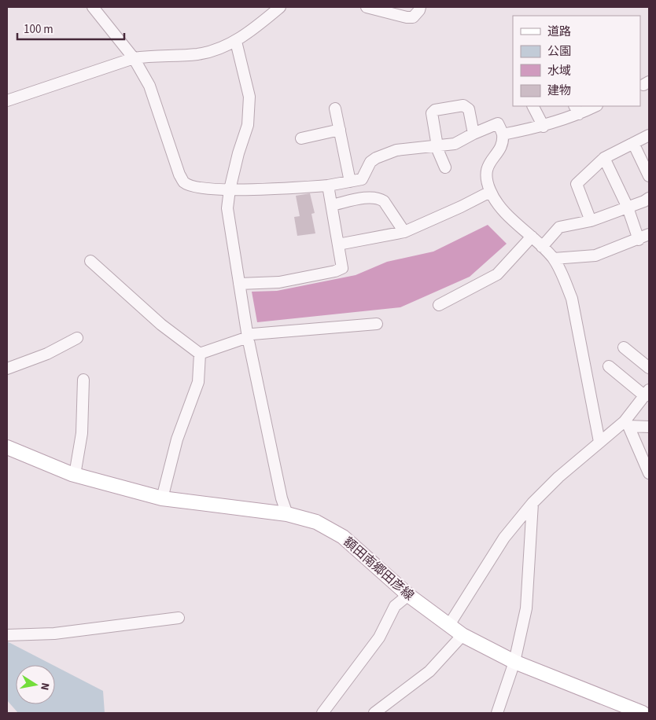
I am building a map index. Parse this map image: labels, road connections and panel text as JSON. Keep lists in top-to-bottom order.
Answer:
{
  "streets": {
    "main road": ["額田南郷田彦線"]
  },
  "legend": [
    "道路",
    "公園",
    "水域",
    "建物"
  ],
  "scale_bar": "100 m",
  "north": "right"
}
